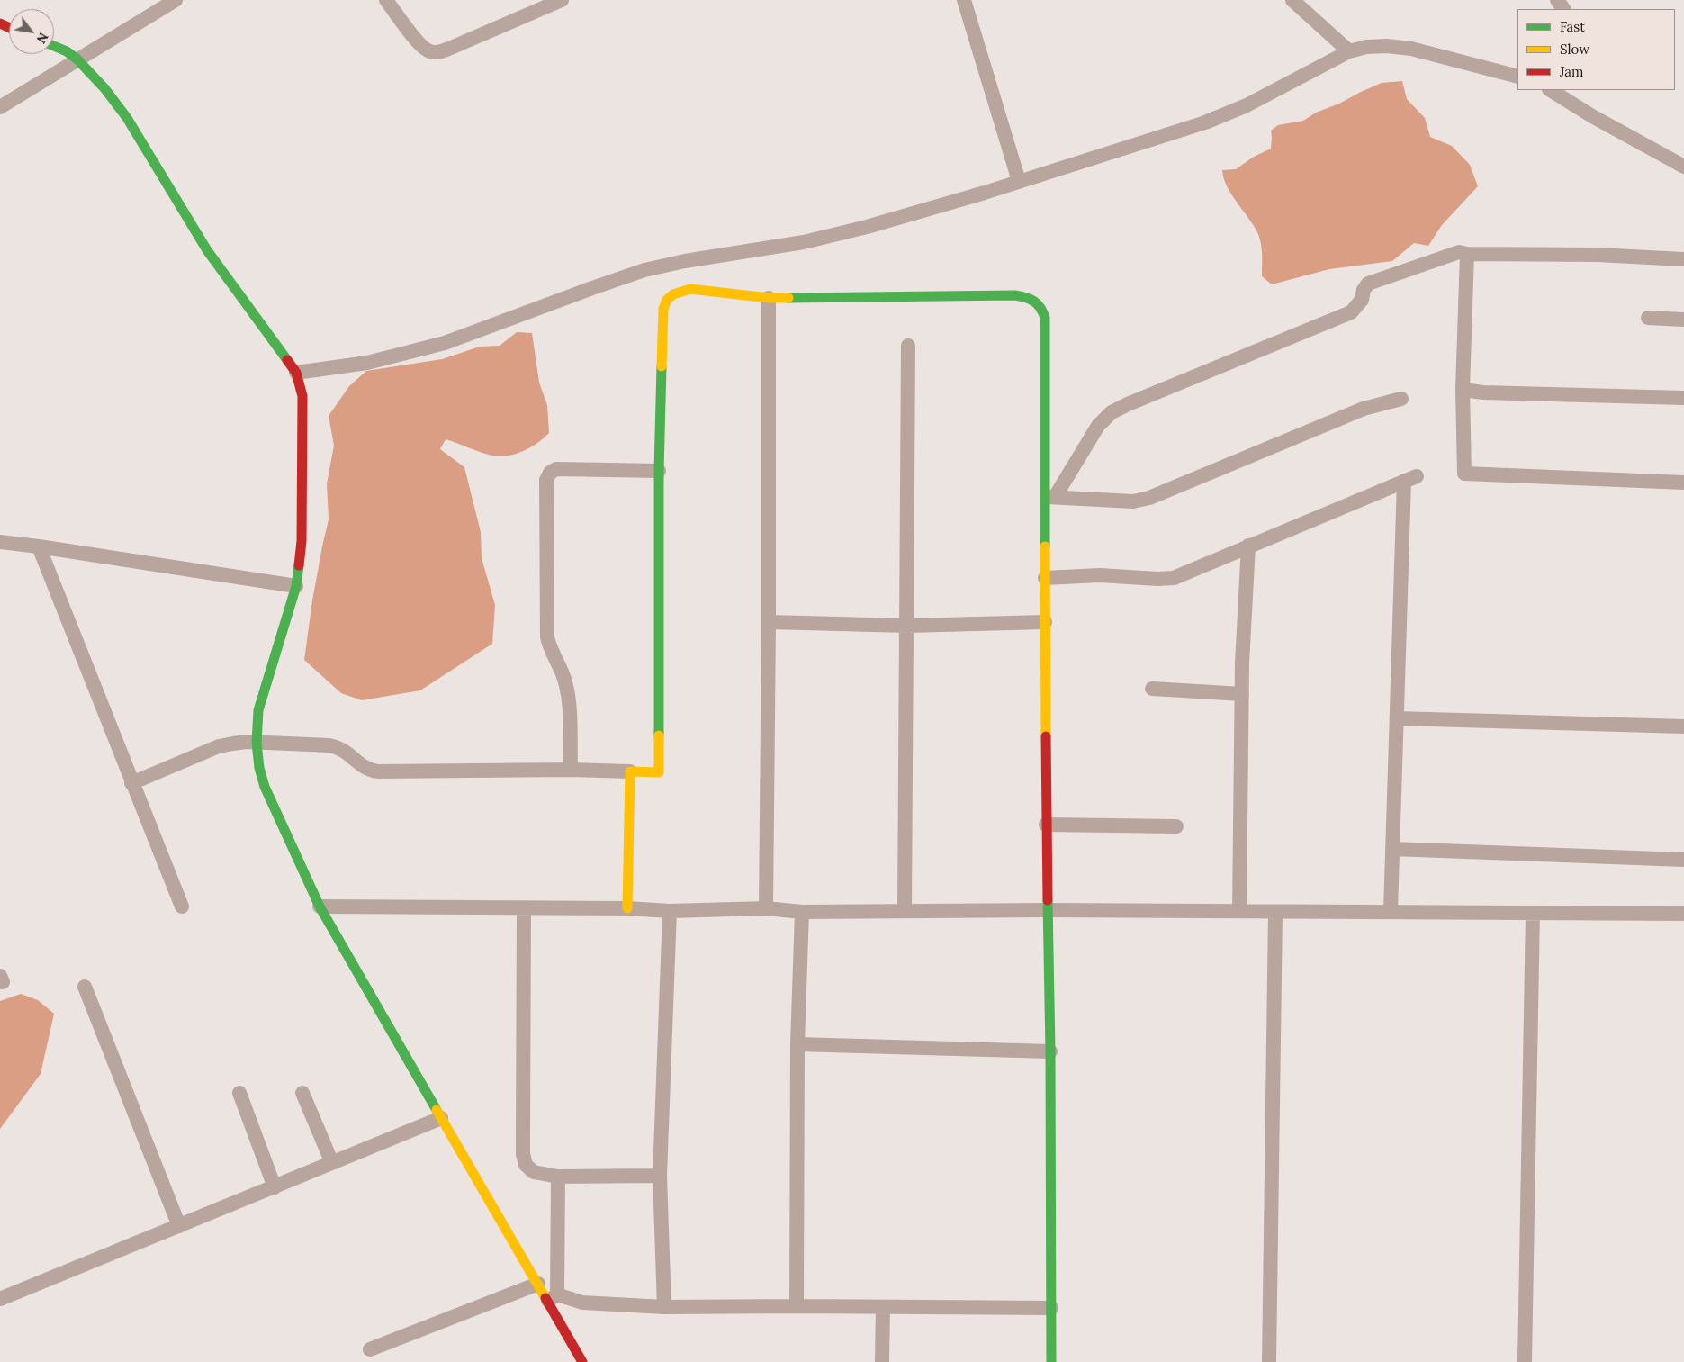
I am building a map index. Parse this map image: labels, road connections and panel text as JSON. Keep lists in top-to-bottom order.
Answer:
{
  "legend": ["Fast", "Slow", "Jam"],
  "north": "bottom right"
}
